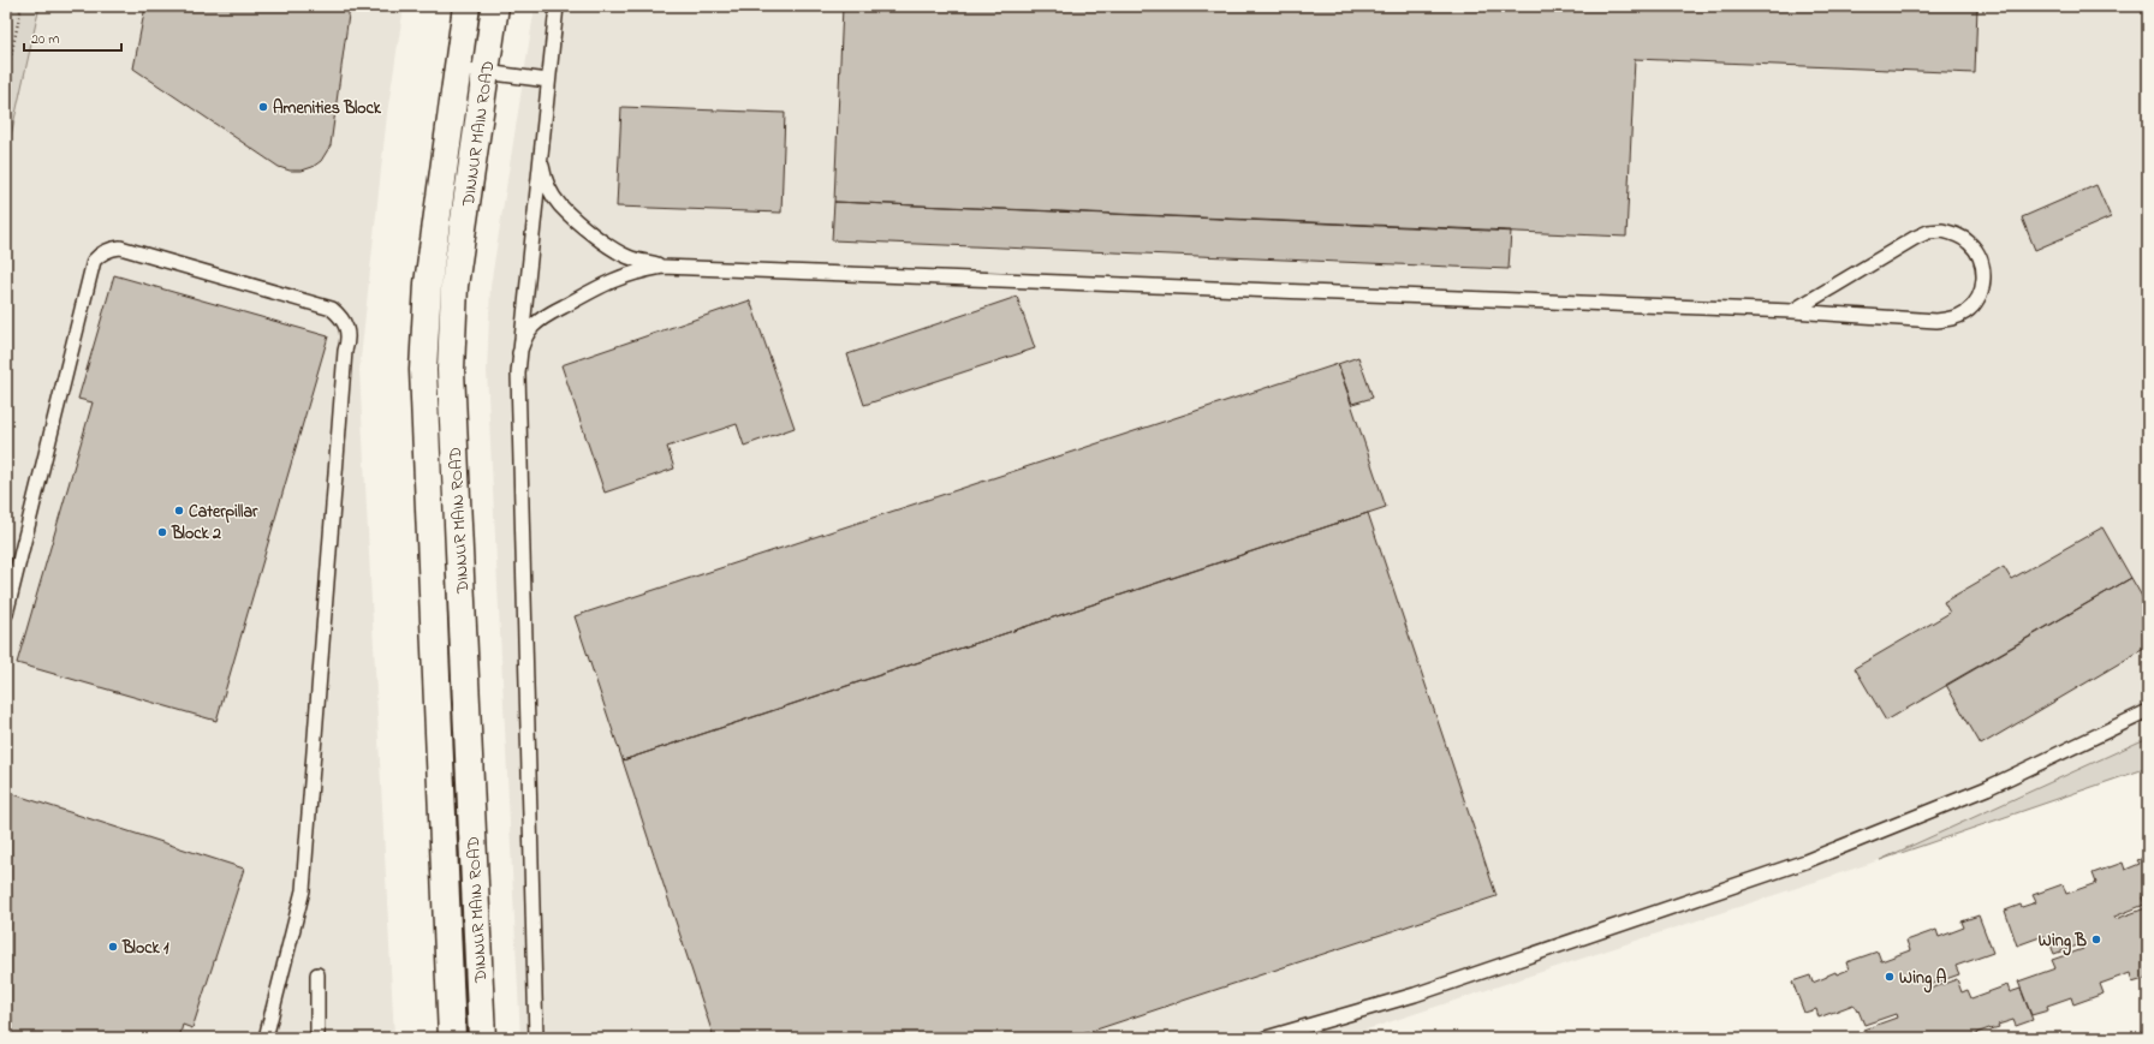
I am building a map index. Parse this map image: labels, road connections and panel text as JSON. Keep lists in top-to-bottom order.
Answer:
{
  "streets": {
    "street": ["DINNUR MAIN ROAD"]
  },
  "places": [
    "Amenities Block",
    "Caterpillar",
    "Block 2",
    "Wing B",
    "Block 1",
    "Wing A"
  ],
  "scale_bar": "20 m"
}
